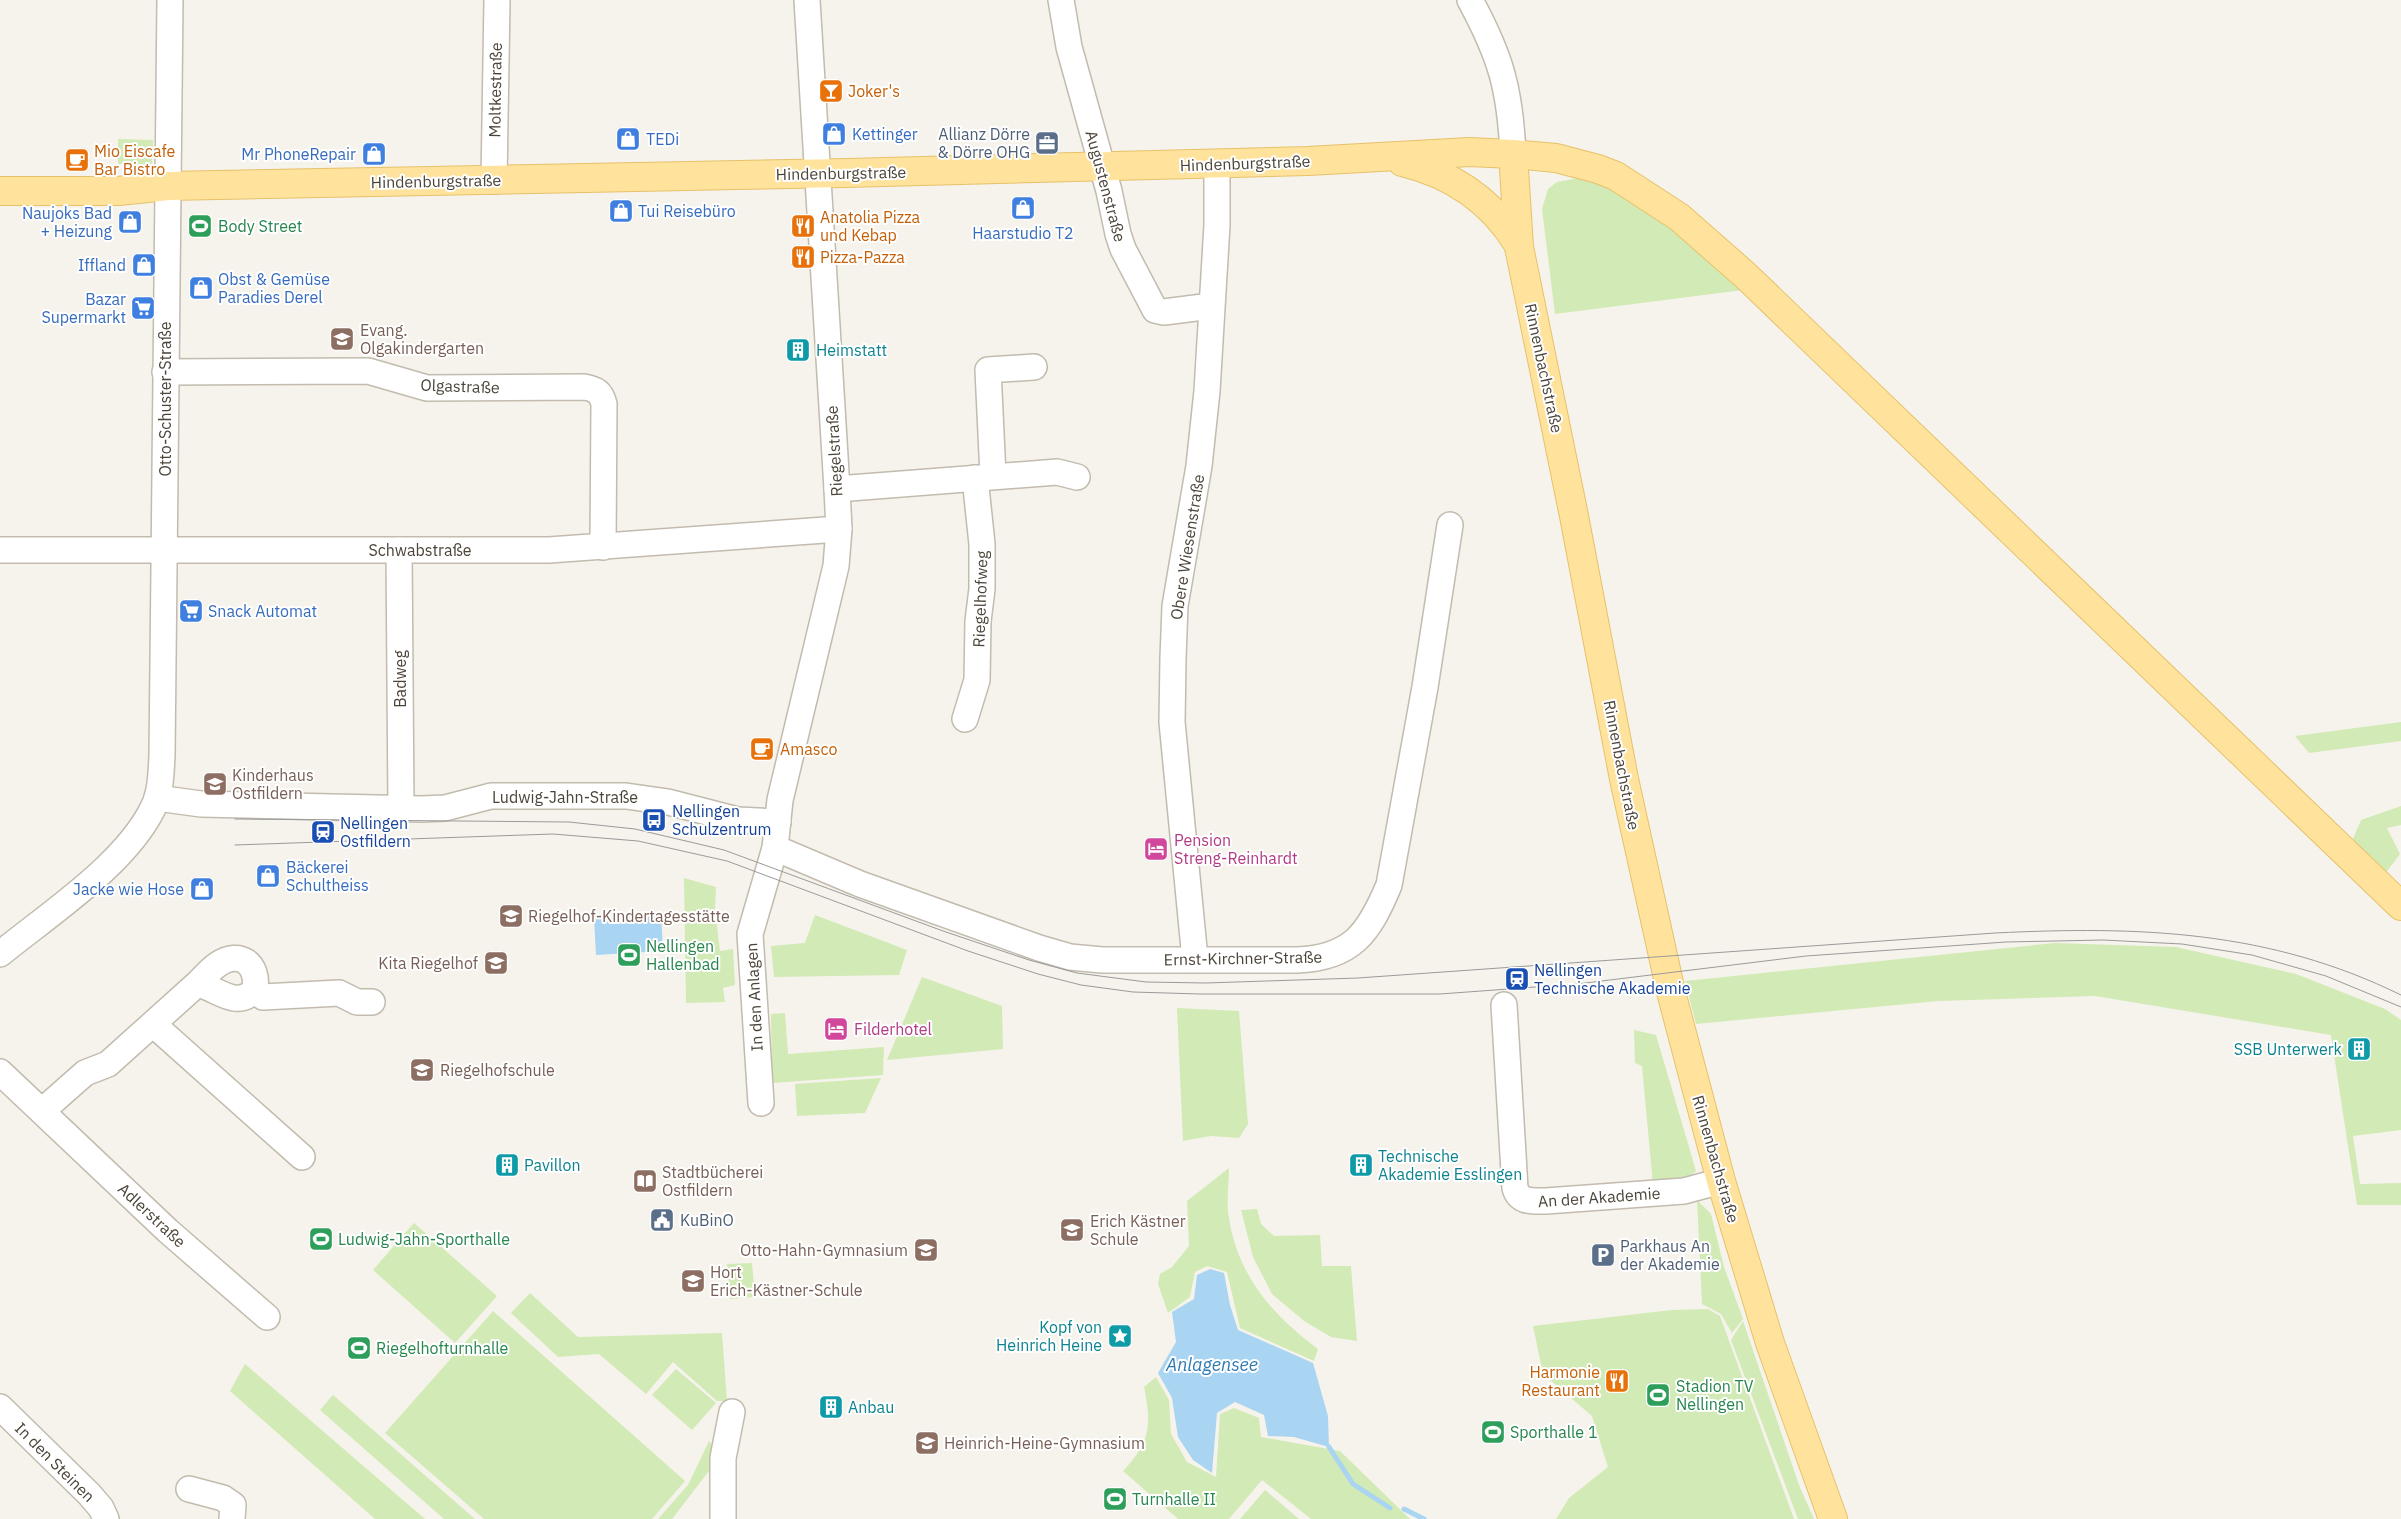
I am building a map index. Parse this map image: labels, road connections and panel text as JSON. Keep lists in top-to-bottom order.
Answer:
{
  "streets": {
    "main road": ["Hindenburgstraße", "Rinnenbachstraße"],
    "street": [
      "Moltkestraße",
      "Augustenstraße",
      "Olgastraße",
      "Otto-Schuster-Straße",
      "Riegelstraße",
      "Obere Wiesenstraße",
      "Schwabstraße",
      "Riegelhofweg",
      "Badweg",
      "Ludwig-Jahn-Straße",
      "Ernst-Kirchner-Straße",
      "In den Anlagen",
      "An der Akademie",
      "Adlerstraße",
      "In den Steinen"
    ]
  },
  "crossings": [
    ["Moltkestraße", "Hindenburgstraße"],
    ["Hindenburgstraße", "Augustenstraße"],
    ["Hindenburgstraße", "Rinnenbachstraße"],
    ["Hindenburgstraße", "Otto-Schuster-Straße"],
    ["Hindenburgstraße", "Riegelstraße"],
    ["Hindenburgstraße", "Obere Wiesenstraße"],
    ["Augustenstraße", "Obere Wiesenstraße"],
    ["Rinnenbachstraße", "An der Akademie"],
    ["Olgastraße", "Otto-Schuster-Straße"],
    ["Olgastraße", "Schwabstraße"],
    ["Otto-Schuster-Straße", "Schwabstraße"],
    ["Otto-Schuster-Straße", "Ludwig-Jahn-Straße"],
    ["Riegelstraße", "Schwabstraße"],
    ["Riegelstraße", "Ludwig-Jahn-Straße"],
    ["Riegelstraße", "Ernst-Kirchner-Straße"],
    ["Riegelstraße", "In den Anlagen"],
    ["Obere Wiesenstraße", "Ernst-Kirchner-Straße"],
    ["Schwabstraße", "Badweg"],
    ["Badweg", "Ludwig-Jahn-Straße"]
  ],
  "water": ["Anlagensee"],
  "places": {
    "bar": ["Joker's"],
    "shop": [
      "Kettinger",
      "TEDi",
      "Mr PhoneRepair",
      "Haarstudio T2",
      "Tui Reisebüro",
      "Naujoks Bad + Heizung",
      "Iffland",
      "Obst & Gemüse Paradies Derel",
      "Bäckerei Schultheiss",
      "Jacke wie Hose"
    ],
    "office": ["Allianz Dörre & Dörre OHG"],
    "cafe": ["Mio Eiscafe Bar Bistro", "Amasco"],
    "sports": [
      "Body Street",
      "Nellingen Hallenbad",
      "Ludwig-Jahn-Sporthalle",
      "Riegelhofturnhalle",
      "Stadion TV Nellingen",
      "Sporthalle 1",
      "Turnhalle II"
    ],
    "restaurant": ["Anatolia Pizza und Kebap", "Pizza-Pazza", "Harmonie Restaurant"],
    "supermarket": ["Bazar Supermarkt", "Snack Automat"],
    "school or university": [
      "Evang. Olgakindergarten",
      "Kinderhaus Ostfildern",
      "Riegelhof-Kindertagesstätte",
      "Kita Riegelhof",
      "Riegelhofschule",
      "Erich Kästner Schule",
      "Otto-Hahn-Gymnasium",
      "Hort Erich-Kästner-Schule",
      "Heinrich-Heine-Gymnasium"
    ],
    "building": [
      "Heimstatt",
      "SSB Unterwerk",
      "Pavillon",
      "Technische Akademie Esslingen",
      "Anbau"
    ],
    "bus stop": ["Nellingen Schulzentrum"],
    "station": ["Nellingen Ostfildern", "Nellingen Technische Akademie"],
    "hotel": ["Pension Streng-Reinhardt", "Filderhotel"],
    "library": ["Stadtbücherei Ostfildern"],
    "public building": ["KuBinO"],
    "parking": ["Parkhaus An der Akademie"],
    "place": ["Kopf von Heinrich Heine"]
  }
}
